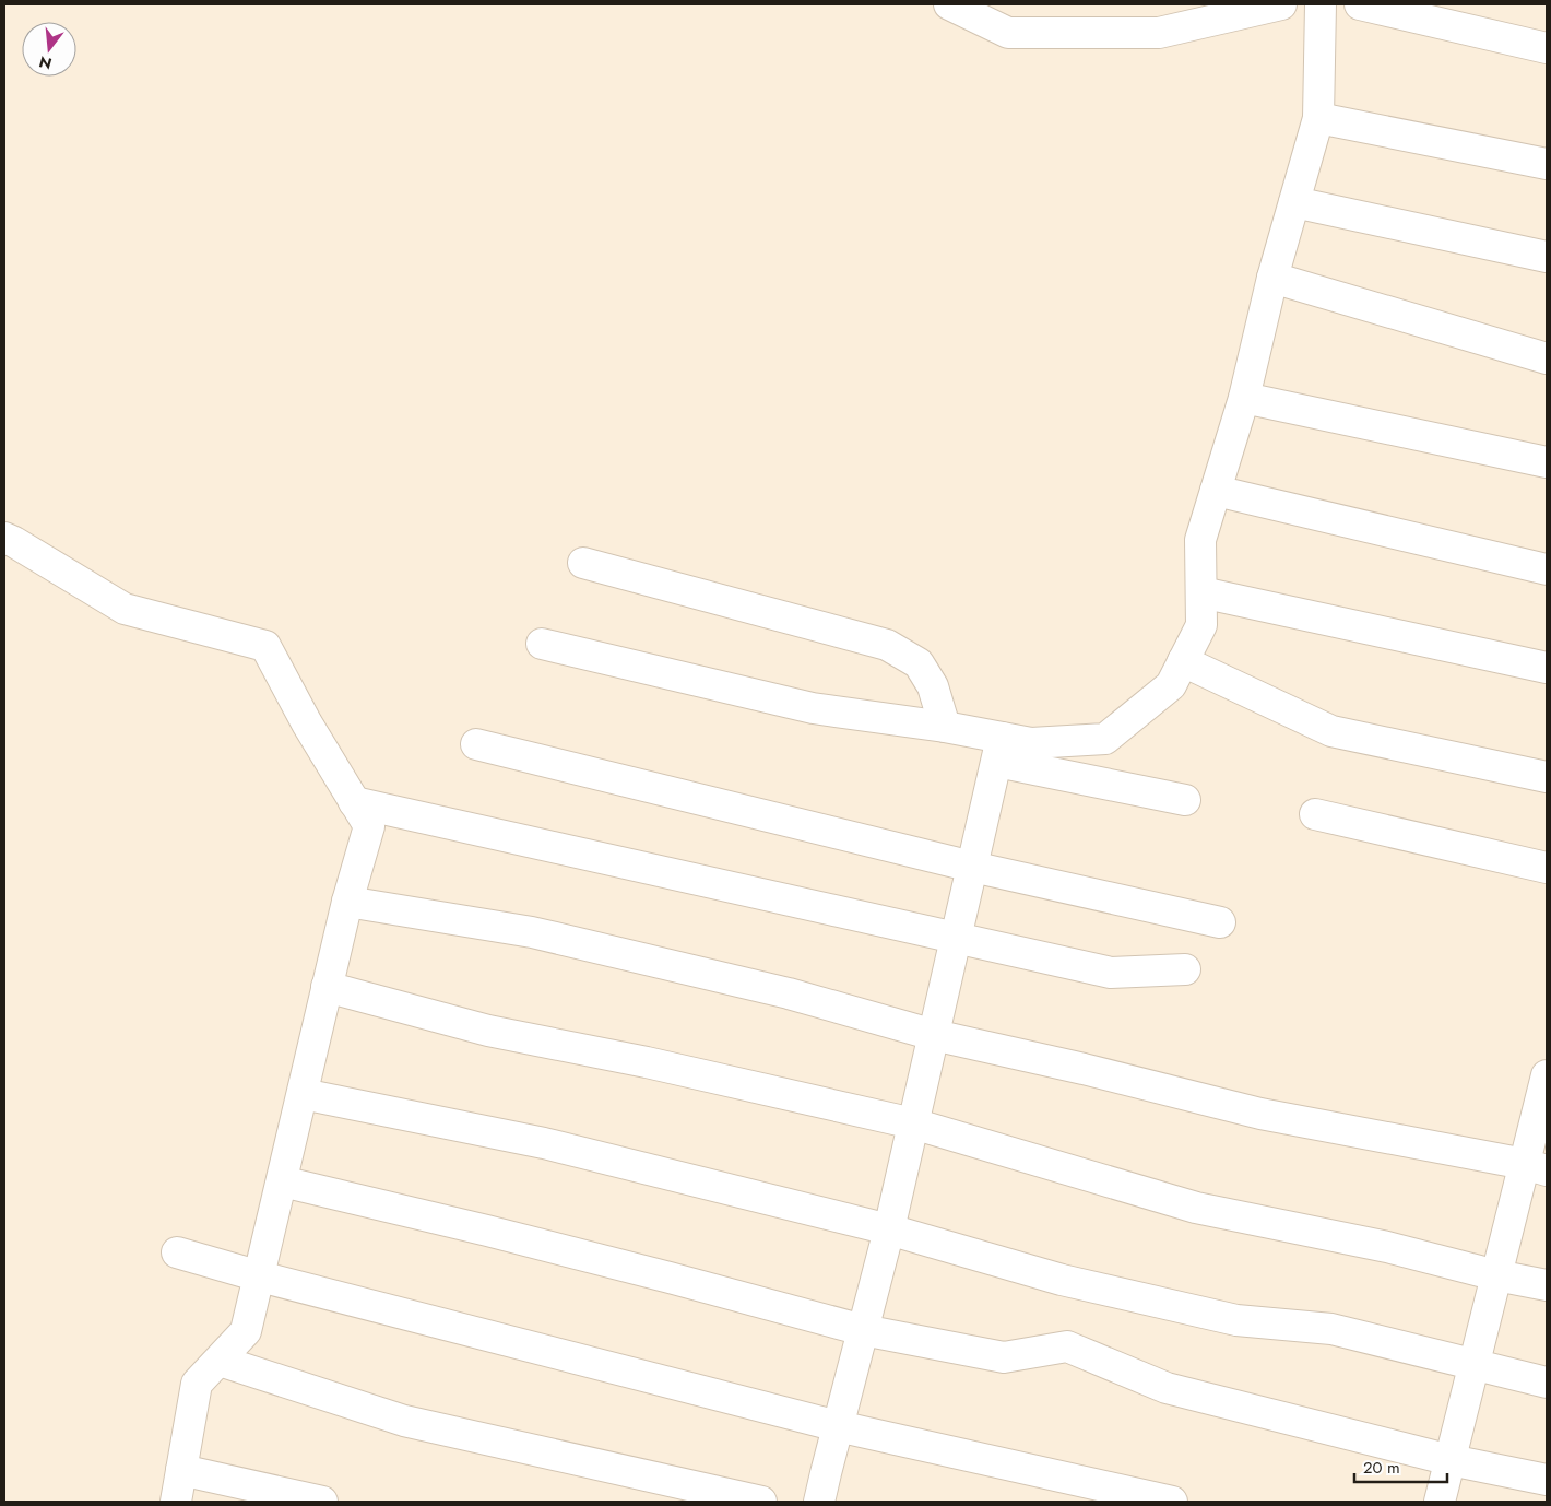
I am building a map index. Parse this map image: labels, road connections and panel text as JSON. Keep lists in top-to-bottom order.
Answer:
{
  "scale_bar": "20 m",
  "north": "bottom"
}
